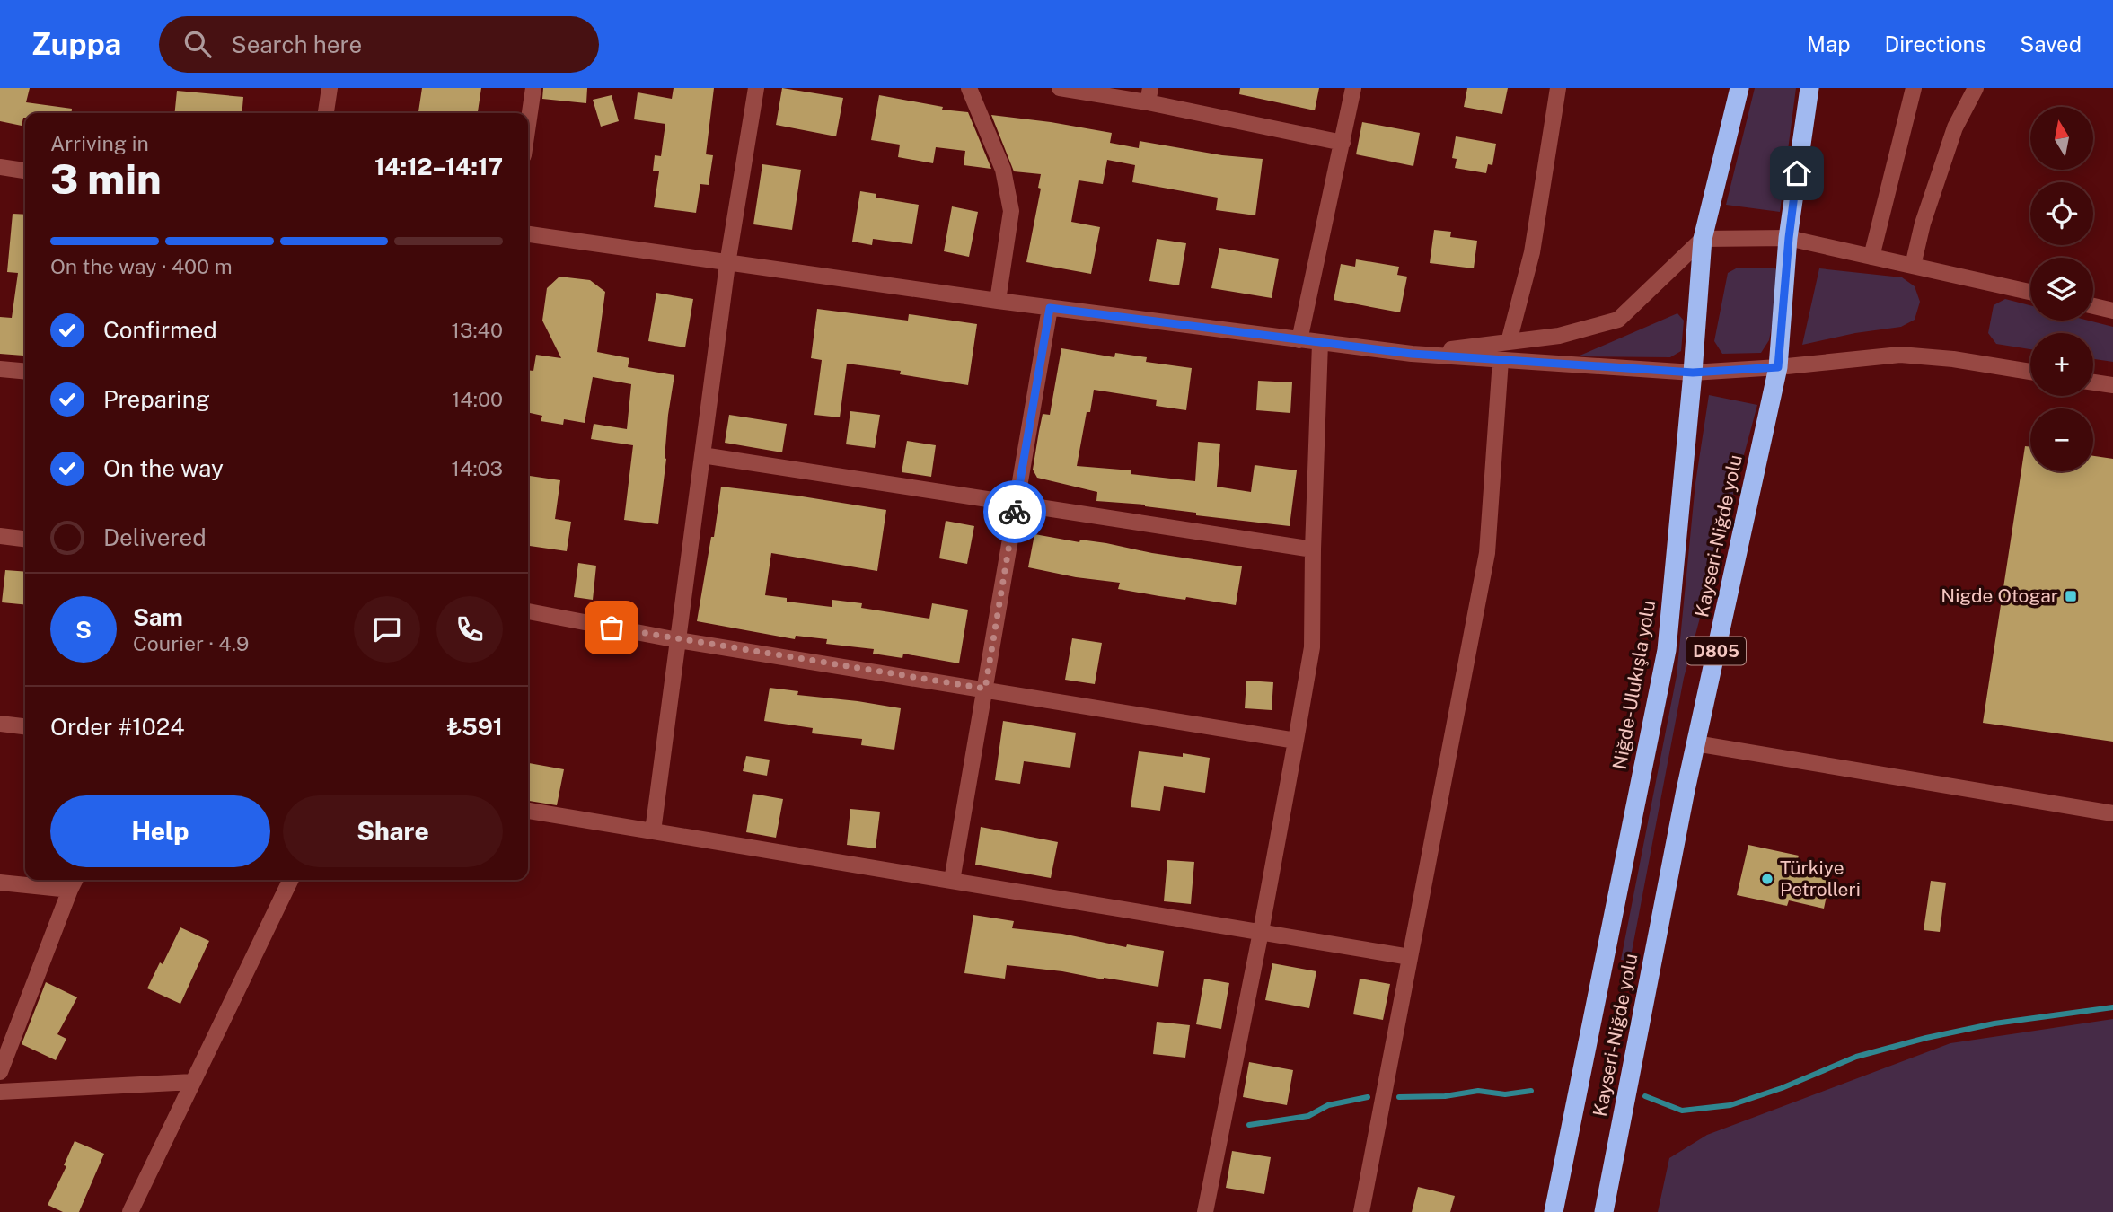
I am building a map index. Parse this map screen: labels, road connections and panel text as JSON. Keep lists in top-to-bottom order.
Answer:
{
  "streets": {
    "highway": ["Kayseri-Niğde yolu", "D805", "Niğde-Ulukışla yolu"]
  },
  "places": {
    "transit": ["Nigde Otogar"],
    "other": ["Türkiye Petrolleri"]
  },
  "north": "top",
  "page": {
    "header": "Zuppa",
    "search": "Search here",
    "nav": ["Map", "Directions", "Saved"],
    "map_buttons": ["+", "−"],
    "heading": ["3 min", "Arriving in", "14:12–14:17"],
    "panel": [
      "Sam",
      "Courier · 4.9",
      "Order #1024",
      "₺591"
    ],
    "bar": "On the way · 400 m",
    "list": [
      ["Confirmed", "13:40"],
      ["Preparing", "14:00"],
      ["On the way", "14:03"],
      "Delivered"
    ],
    "round": "S",
    "buttons": ["Help", "Share"]
  }
}
